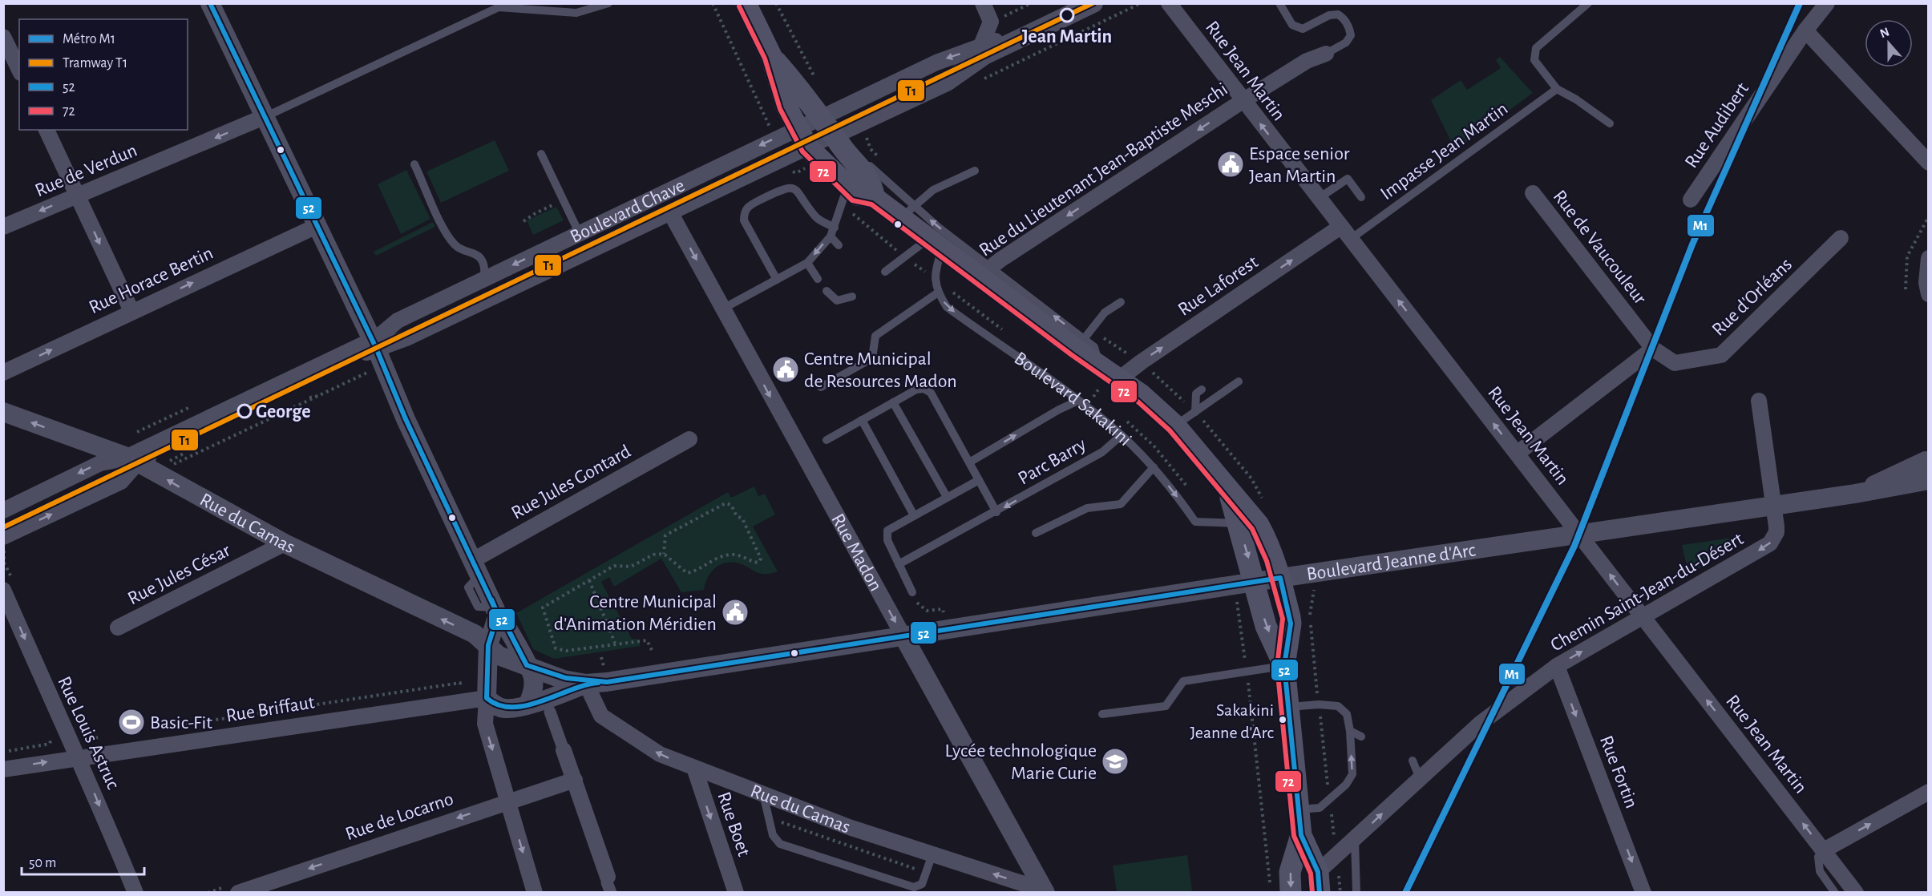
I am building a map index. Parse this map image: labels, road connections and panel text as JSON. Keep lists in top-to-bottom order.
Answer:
{
  "streets": {
    "street": [
      "Rue Jean Martin",
      "Rue Audibert",
      "Rue du Lieutenant Jean-Baptiste Meschi",
      "Rue de Verdun",
      "Boulevard Chave",
      "Rue de Vaucouleur",
      "Rue Horace Bertin",
      "Rue Laforest",
      "Rue d'Orléans",
      "Rue Jules Gontard",
      "Rue du Camas",
      "Rue Madon",
      "Boulevard Jeanne d'Arc",
      "Rue Jules César",
      "Chemin Saint-Jean-du-Désert",
      "Rue Briffaut",
      "Rue Louis Astruc",
      "Rue Fortin",
      "Rue de Locarno",
      "Rue Boet"
    ],
    "lane": ["Impasse Jean Martin", "Boulevard Sakakini", "Parc Barry"]
  },
  "crossings": [
    ["Rue Jean Martin", "Impasse Jean Martin"],
    ["Rue Jean Martin", "Rue du Lieutenant Jean-Baptiste Meschi"],
    ["Rue Jean Martin", "Rue Laforest"],
    ["Rue Jean Martin", "Boulevard Jeanne d'Arc"],
    ["Rue Jean Martin", "Chemin Saint-Jean-du-Désert"],
    ["Impasse Jean Martin", "Rue Laforest"],
    ["Boulevard Chave", "Rue du Camas"],
    ["Boulevard Chave", "Rue Madon"],
    ["Rue de Vaucouleur", "Rue d'Orléans"],
    ["Boulevard Sakakini", "Parc Barry"],
    ["Rue du Camas", "Rue Madon"],
    ["Rue du Camas", "Boulevard Jeanne d'Arc"],
    ["Rue du Camas", "Rue Jules César"],
    ["Rue du Camas", "Rue Boet"],
    ["Rue Madon", "Boulevard Jeanne d'Arc"],
    ["Boulevard Jeanne d'Arc", "Chemin Saint-Jean-du-Désert"],
    ["Boulevard Jeanne d'Arc", "Rue Briffaut"],
    ["Chemin Saint-Jean-du-Désert", "Rue Fortin"],
    ["Rue Briffaut", "Rue Louis Astruc"]
  ],
  "one_way": [
    "Rue Jean Martin",
    "Rue du Lieutenant Jean-Baptiste Meschi",
    "Rue de Verdun",
    "Rue Horace Bertin",
    "Rue Laforest",
    "Boulevard Sakakini",
    "Rue du Camas",
    "Rue Madon",
    "Rue Louis Astruc",
    "Rue Fortin",
    "Rue de Locarno"
  ],
  "places": {
    "other": ["Jean Martin", "George", "Sakakini Jeanne d'Arc"],
    "public building": ["Espace senior Jean Martin", "Centre Municipal de Resources Madon", "Centre Municipal d'Animation Méridien"],
    "sports": ["Basic-Fit"],
    "school or university": ["Lycée technologique Marie Curie"]
  },
  "lines": [
    "metro line M1",
    "tram line T1",
    "transit line 52",
    "transit line 72"
  ],
  "legend": [
    "Métro M1",
    "Tramway T1",
    "52",
    "72"
  ],
  "scale_bar": "50 m",
  "north": "top"
}
